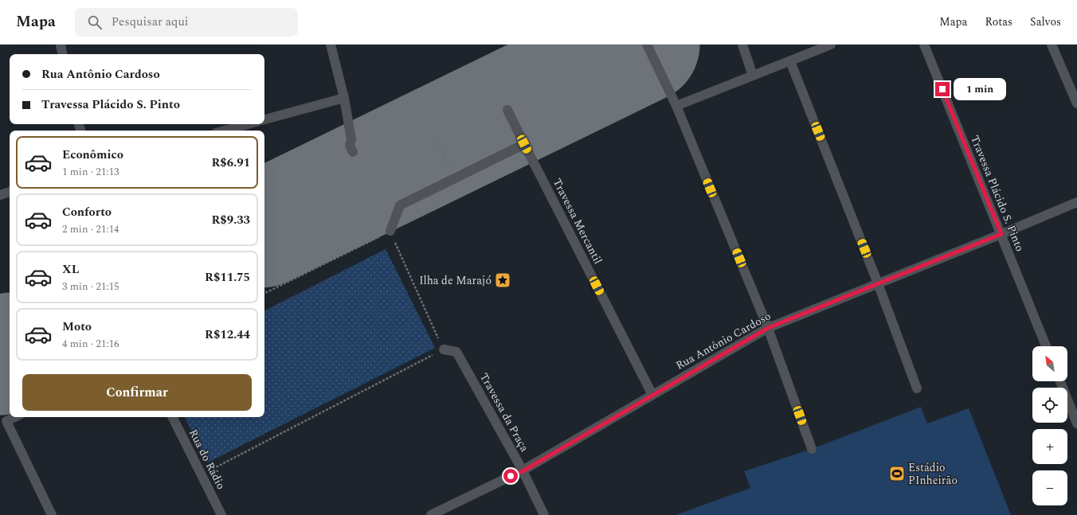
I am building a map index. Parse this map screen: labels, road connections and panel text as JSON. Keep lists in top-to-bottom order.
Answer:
{
  "streets": {
    "street": [
      "Travessa Plácido S. Pinto",
      "Travessa Mercantil",
      "Rua Antônio Cardoso",
      "Travessa da Praça",
      "Rua do Rádio"
    ]
  },
  "crossings": [
    ["Travessa Plácido S. Pinto", "Rua Antônio Cardoso"],
    ["Travessa Mercantil", "Rua Antônio Cardoso"],
    ["Rua Antônio Cardoso", "Travessa da Praça"]
  ],
  "places": {
    "place": ["Ilha de Marajó"],
    "sports": ["Estádio PInheirão"]
  },
  "north": "top left",
  "page": {
    "header": "Mapa",
    "search": "Pesquisar aqui",
    "nav": ["Mapa", "Rotas", "Salvos"],
    "banner": ["Rua Antônio Cardoso", "Travessa Plácido S. Pinto"],
    "bubble": "1 min",
    "list": [
      {
        "name": "Econômico",
        "note": "1 min · 21:13",
        "value": "R$6.91"
      },
      {
        "name": "Conforto",
        "note": "2 min · 21:14",
        "value": "R$9.33"
      },
      {
        "name": "XL",
        "note": "3 min · 21:15",
        "value": "R$11.75"
      },
      {
        "name": "Moto",
        "note": "4 min · 21:16",
        "value": "R$12.44"
      }
    ],
    "map_buttons": ["+", "−"],
    "buttons": "Confirmar"
  }
}
